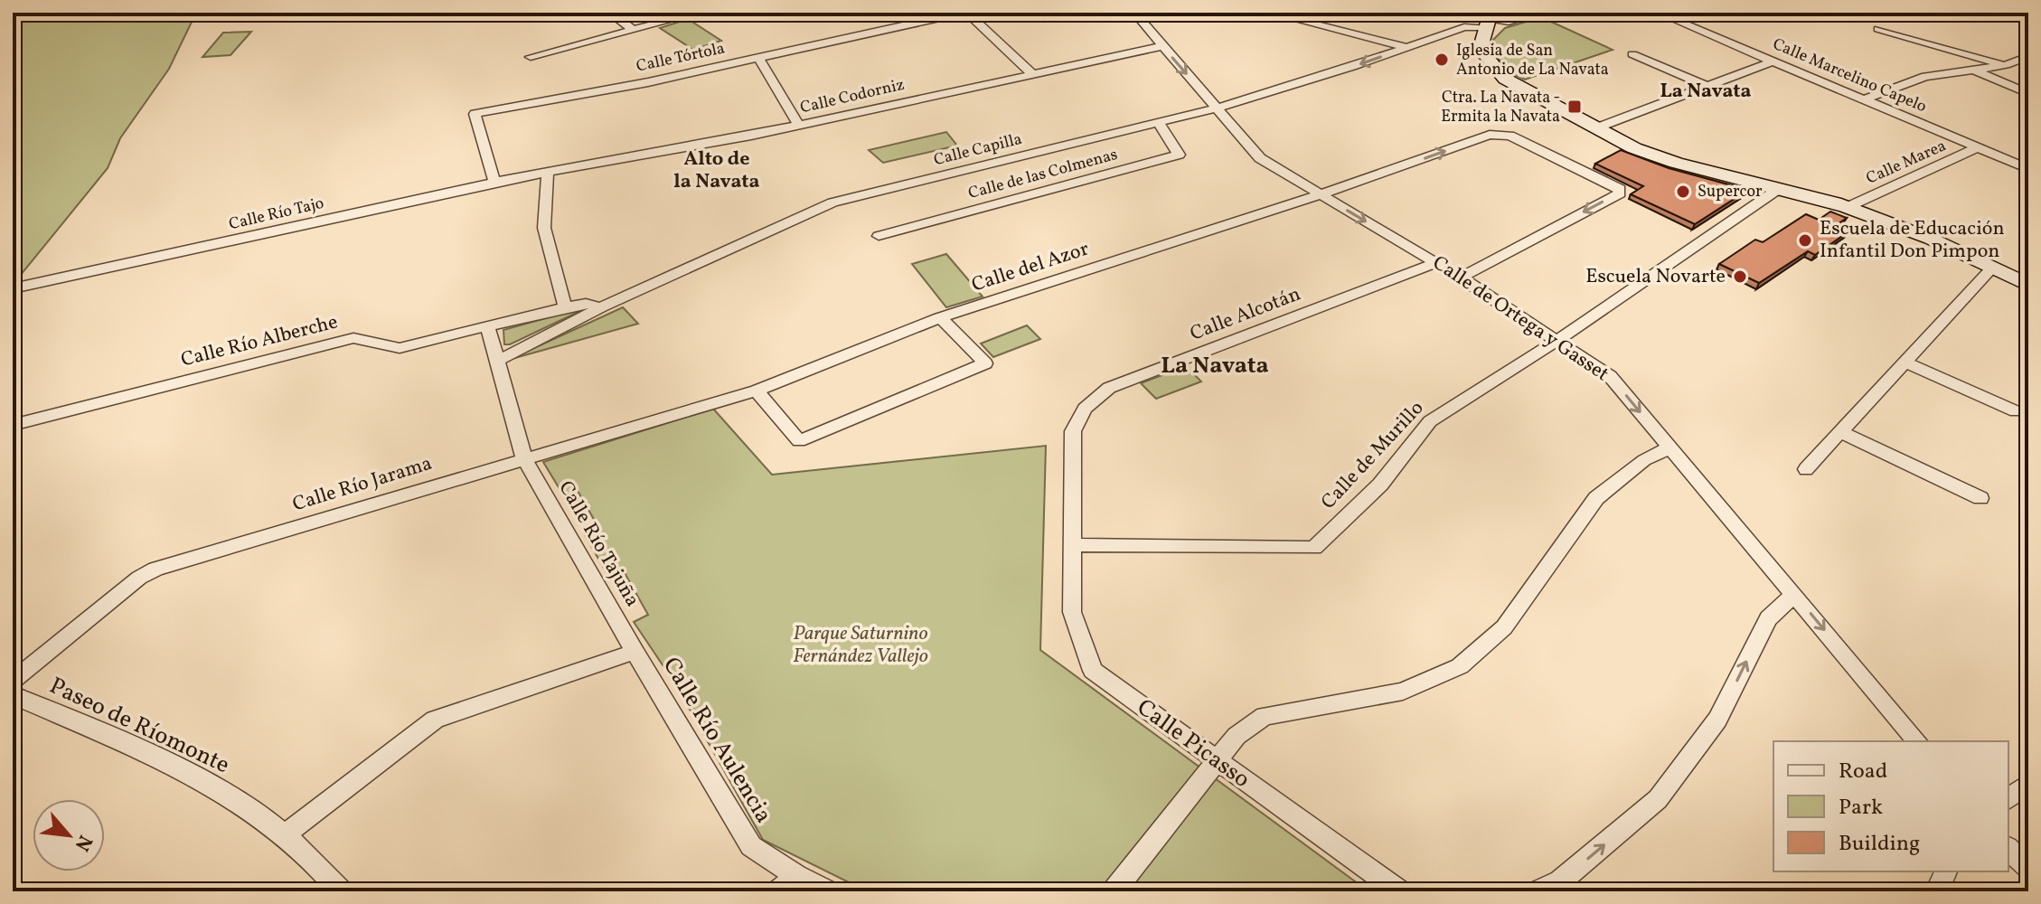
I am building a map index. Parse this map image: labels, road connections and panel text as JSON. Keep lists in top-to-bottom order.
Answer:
{
  "streets": {
    "street": [
      "Calle Tórtola",
      "Calle Marcelino Capelo",
      "Calle Codorniz",
      "Calle Capilla",
      "Calle Marea",
      "Calle de las Colmenas",
      "Calle Río Tajo",
      "Calle del Azor",
      "Calle Alcotán",
      "Calle de Ortega y Gasset",
      "Calle Río Alberche",
      "Calle de Murillo",
      "Calle Río Jarama",
      "Calle Río Tajuña",
      "Paseo de Ríomonte",
      "Calle Río Aulencia",
      "Calle Picasso"
    ]
  },
  "crossings": [
    ["Calle Tórtola", "Calle Río Tajo"],
    ["Calle Marcelino Capelo", "Calle Marea"],
    ["Calle Codorniz", "Calle Río Tajo"],
    ["Calle Codorniz", "Calle de Ortega y Gasset"],
    ["Calle Capilla", "Calle de las Colmenas"],
    ["Calle Capilla", "Calle de Ortega y Gasset"],
    ["Calle Capilla", "Calle Río Alberche"],
    ["Calle Capilla", "Calle Río Tajuña"],
    ["Calle del Azor", "Calle de Ortega y Gasset"],
    ["Calle del Azor", "Calle Río Jarama"],
    ["Calle Alcotán", "Calle de Ortega y Gasset"],
    ["Calle Alcotán", "Calle de Murillo"],
    ["Calle Alcotán", "Calle Picasso"],
    ["Calle de Ortega y Gasset", "Calle de Murillo"],
    ["Calle Río Alberche", "Calle Río Tajuña"],
    ["Calle de Murillo", "Calle Picasso"],
    ["Calle Río Jarama", "Calle Río Tajuña"],
    ["Calle Río Tajuña", "Calle Río Aulencia"]
  ],
  "one_way": ["Calle de Ortega y Gasset"],
  "districts": ["La Navata", "Alto de la Navata", "La Navata"],
  "parks": ["Parque Saturnino Fernández Vallejo"],
  "places": {
    "other": [
      "Iglesia de San Antonio de La Navata",
      "Supercor",
      "Escuela de Educación Infantil Don Pimpon",
      "Escuela Novarte"
    ],
    "transit": ["Ctra. La Navata - Ermita la Navata"]
  },
  "legend": ["Road", "Park", "Building"],
  "north": "bottom right"
}
